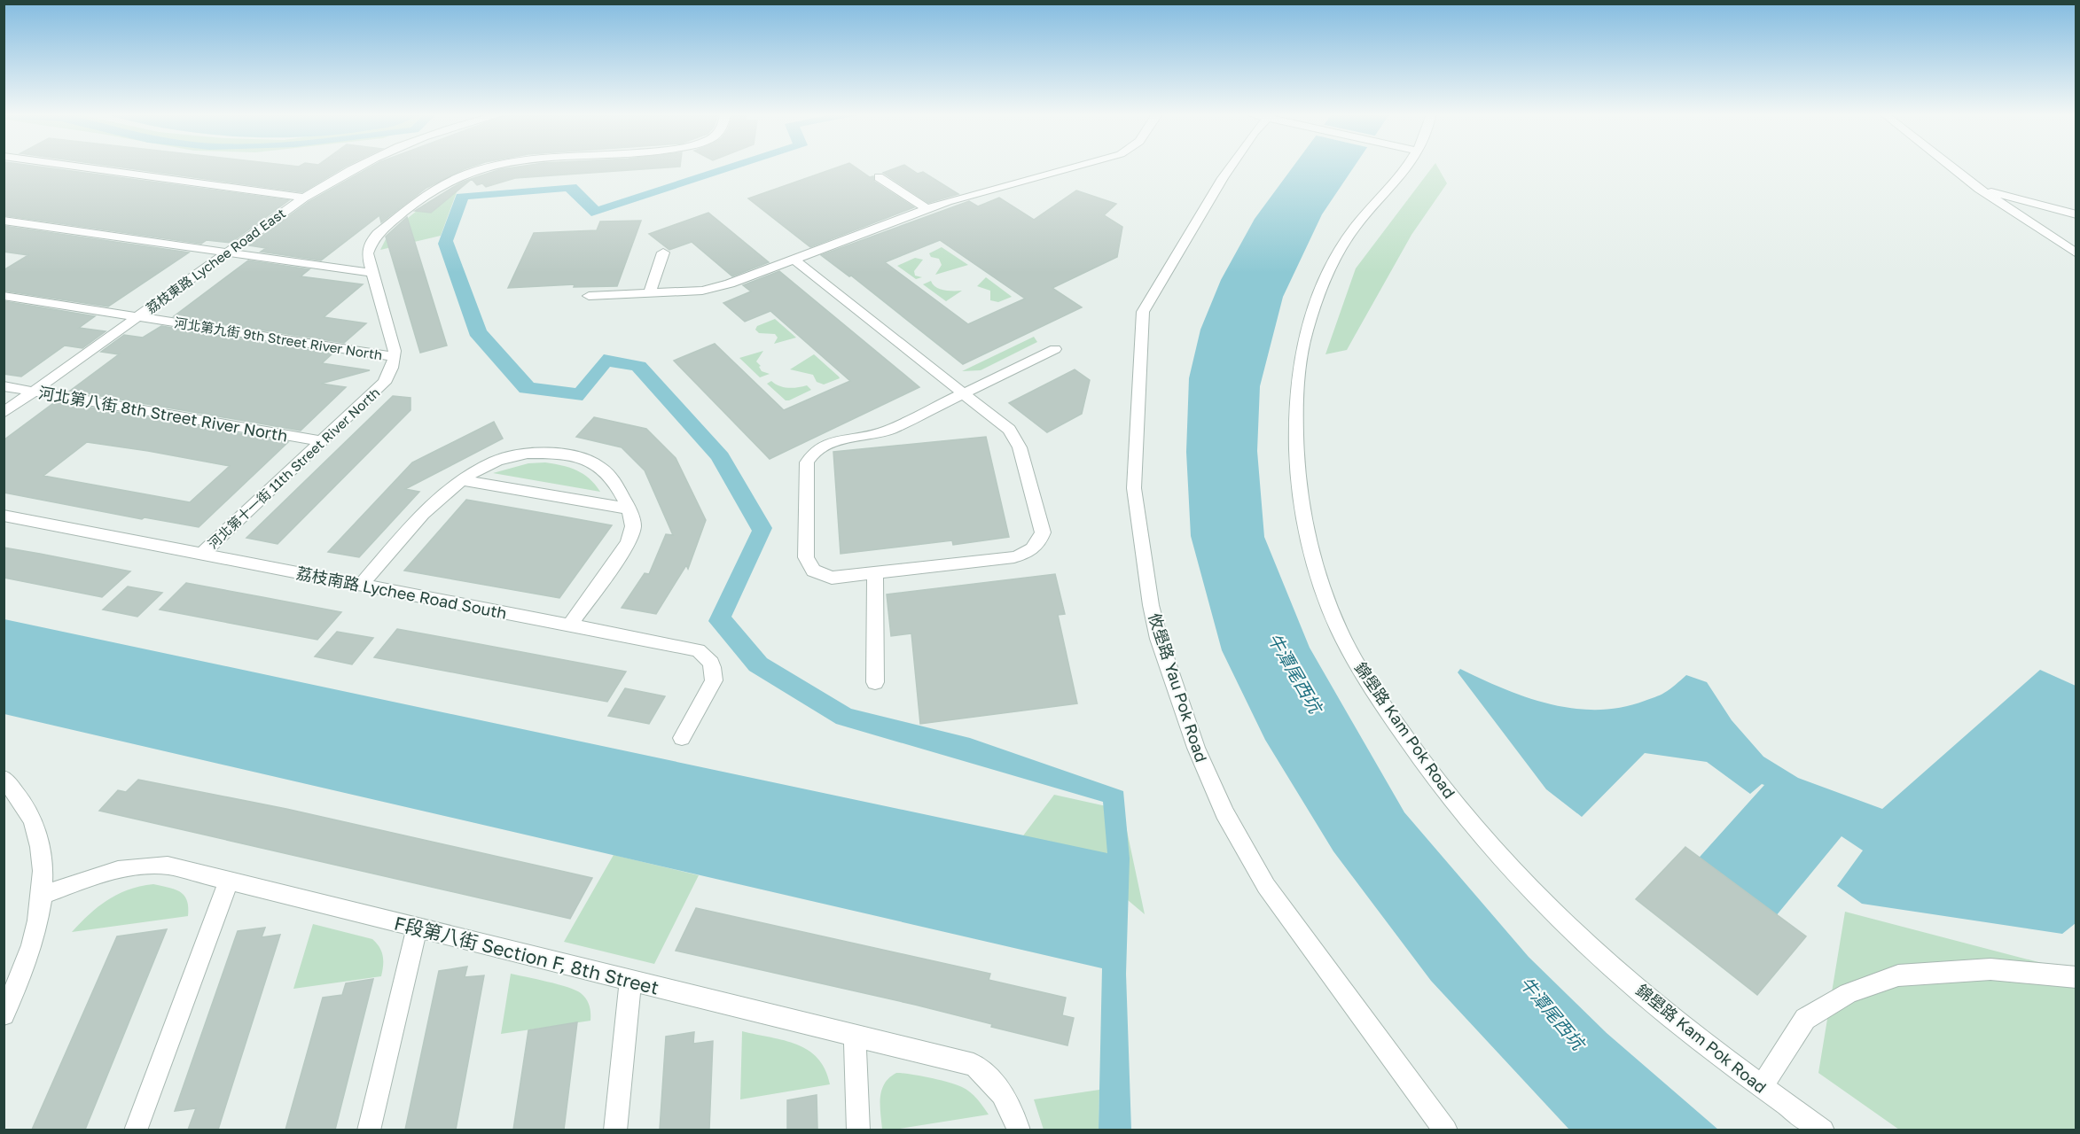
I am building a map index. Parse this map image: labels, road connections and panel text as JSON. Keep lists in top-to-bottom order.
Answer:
{
  "streets": {
    "street": [
      "荔枝東路 Lychee Road East",
      "河北第九街 9th Street River North",
      "河北第八街 8th Street River North",
      "河北第十一街 11th Street River North",
      "荔枝南路 Lychee Road South",
      "攸壆路 Yau Pok Road",
      "錦壆路 Kam Pok Road",
      "F段第八街 Section F, 8th Street"
    ]
  },
  "crossings": [
    ["荔枝東路 Lychee Road East", "河北第九街 9th Street River North"],
    ["荔枝東路 Lychee Road East", "河北第八街 8th Street River North"],
    ["河北第九街 9th Street River North", "河北第十一街 11th Street River North"],
    ["河北第八街 8th Street River North", "河北第十一街 11th Street River North"],
    ["河北第十一街 11th Street River North", "荔枝南路 Lychee Road South"]
  ],
  "water": ["牛潭尾西坑"]
}
